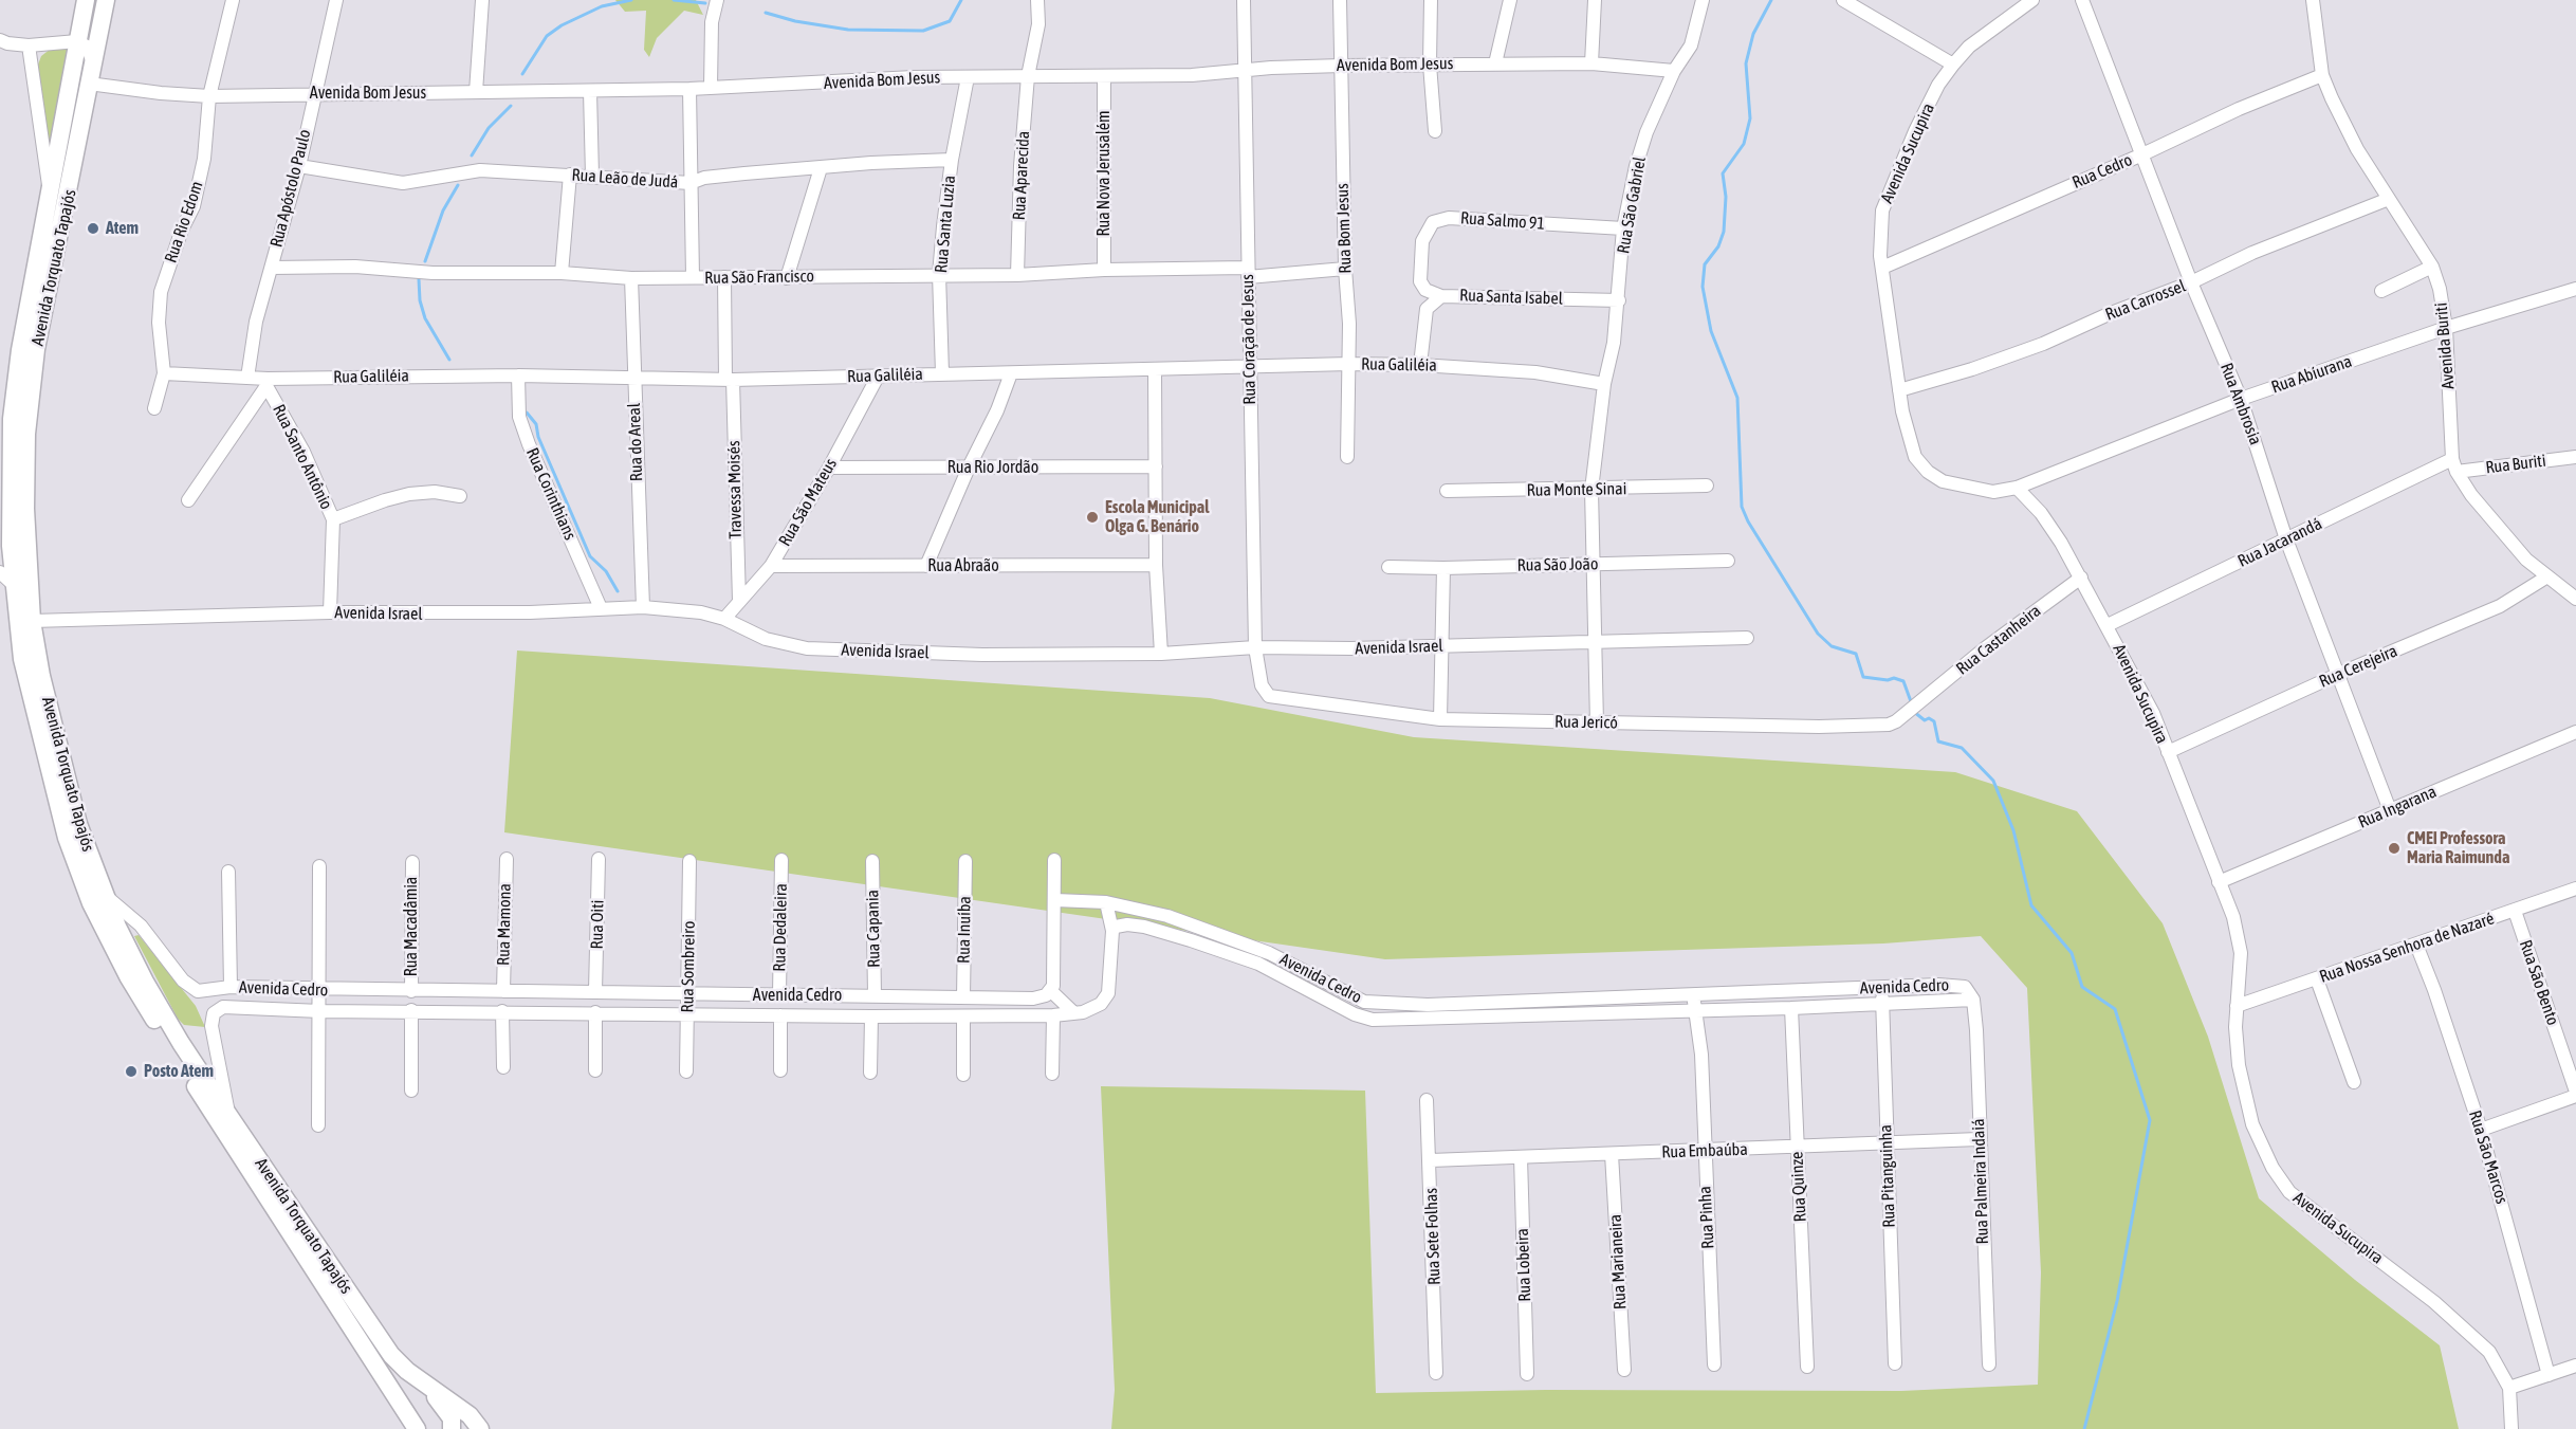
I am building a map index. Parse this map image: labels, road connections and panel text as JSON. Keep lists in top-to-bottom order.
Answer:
{
  "streets": {
    "highway": ["Avenida Torquato Tapajós"],
    "street": [
      "Avenida Bom Jesus",
      "Avenida Sucupira",
      "Rua Cedro",
      "Rua Nova Jerusalém",
      "Rua Aparecida",
      "Rua Leão de Judá",
      "Rua Apóstolo Paulo",
      "Rua São Gabriel",
      "Rua Salmo 91",
      "Rua Rio Edom",
      "Rua Santa Luzia",
      "Rua Bom Jesus",
      "Rua São Francisco",
      "Rua Santa Isabel",
      "Rua Carrossel",
      "Rua Coração de Jesus",
      "Avenida Buriti",
      "Rua Galiléia",
      "Rua Abíurana",
      "Rua Ambrosia",
      "Rua do Areal",
      "Rua Santo Antônio",
      "Rua Buriti",
      "Rua Rio Jordão",
      "Travessa Moisés",
      "Rua Monte Sinai",
      "Rua Corinthians",
      "Rua São Mateus",
      "Rua Jacarandá",
      "Rua São João",
      "Rua Abraão",
      "Avenida Israel",
      "Rua Castanheira",
      "Rua Cerejeira",
      "Rua Jericó",
      "Rua Ingarana",
      "Rua Mamona",
      "Rua Oiti",
      "Rua Macadâmia",
      "Rua Dedaleira",
      "Rua Capania",
      "Rua Inuíba",
      "Rua Nossa Senhora de Nazaré",
      "Rua Sombreiro",
      "Avenida Cedro",
      "Rua São Bento",
      "Rua Embaúba",
      "Rua São Marcos",
      "Rua Pitanguinha",
      "Rua Palmeira Indaiá",
      "Rua Quinze",
      "Rua Pinha",
      "Rua Sete Folhas",
      "Rua Marianeira",
      "Rua Lobeira"
    ]
  },
  "crossings": [
    ["Avenida Bom Jesus", "Rua Nova Jerusalém"],
    ["Avenida Bom Jesus", "Rua Aparecida"],
    ["Avenida Bom Jesus", "Rua Apóstolo Paulo"],
    ["Avenida Bom Jesus", "Rua São Gabriel"],
    ["Avenida Bom Jesus", "Rua Rio Edom"],
    ["Avenida Bom Jesus", "Rua Santa Luzia"],
    ["Avenida Bom Jesus", "Rua Bom Jesus"],
    ["Avenida Bom Jesus", "Avenida Torquato Tapajós"],
    ["Avenida Bom Jesus", "Rua Coração de Jesus"],
    ["Avenida Sucupira", "Rua Cedro"],
    ["Avenida Sucupira", "Rua Carrossel"],
    ["Avenida Sucupira", "Rua Abíurana"],
    ["Avenida Sucupira", "Rua Jacarandá"],
    ["Avenida Sucupira", "Rua Castanheira"],
    ["Avenida Sucupira", "Rua Cerejeira"],
    ["Avenida Sucupira", "Rua Ingarana"],
    ["Avenida Sucupira", "Rua Nossa Senhora de Nazaré"],
    ["Rua Cedro", "Avenida Buriti"],
    ["Rua Cedro", "Rua Ambrosia"],
    ["Rua Nova Jerusalém", "Rua São Francisco"],
    ["Rua Aparecida", "Rua São Francisco"],
    ["Rua Leão de Judá", "Rua Apóstolo Paulo"],
    ["Rua Leão de Judá", "Rua Santa Luzia"],
    ["Rua Apóstolo Paulo", "Rua São Francisco"],
    ["Rua Apóstolo Paulo", "Rua Galiléia"],
    ["Rua São Gabriel", "Rua Salmo 91"],
    ["Rua São Gabriel", "Rua Santa Isabel"],
    ["Rua São Gabriel", "Rua Galiléia"],
    ["Rua São Gabriel", "Rua Monte Sinai"],
    ["Rua São Gabriel", "Rua São João"],
    ["Rua São Gabriel", "Avenida Israel"],
    ["Rua São Gabriel", "Rua Jericó"],
    ["Rua Salmo 91", "Rua Santa Isabel"],
    ["Rua Rio Edom", "Rua Galiléia"],
    ["Rua Santa Luzia", "Rua São Francisco"],
    ["Rua Santa Luzia", "Rua Galiléia"],
    ["Rua Bom Jesus", "Rua São Francisco"],
    ["Rua Bom Jesus", "Rua Galiléia"],
    ["Avenida Torquato Tapajós", "Avenida Israel"],
    ["Avenida Torquato Tapajós", "Avenida Cedro"],
    ["Rua São Francisco", "Rua Coração de Jesus"],
    ["Rua São Francisco", "Rua do Areal"],
    ["Rua São Francisco", "Travessa Moisés"],
    ["Rua Santa Isabel", "Rua Galiléia"],
    ["Rua Carrossel", "Avenida Buriti"],
    ["Rua Carrossel", "Rua Ambrosia"],
    ["Rua Coração de Jesus", "Rua Galiléia"],
    ["Rua Coração de Jesus", "Avenida Israel"],
    ["Rua Coração de Jesus", "Rua Jericó"],
    ["Avenida Buriti", "Rua Abíurana"],
    ["Avenida Buriti", "Rua Buriti"],
    ["Avenida Buriti", "Rua Jacarandá"],
    ["Rua Galiléia", "Rua do Areal"],
    ["Rua Galiléia", "Rua Santo Antônio"],
    ["Rua Galiléia", "Travessa Moisés"],
    ["Rua Galiléia", "Rua Corinthians"],
    ["Rua Galiléia", "Rua São Mateus"],
    ["Rua Abíurana", "Rua Ambrosia"],
    ["Rua Ambrosia", "Rua Jacarandá"],
    ["Rua Ambrosia", "Rua Cerejeira"],
    ["Rua Ambrosia", "Rua Ingarana"],
    ["Rua do Areal", "Avenida Israel"],
    ["Rua Santo Antônio", "Avenida Israel"],
    ["Rua Buriti", "Rua Jacarandá"],
    ["Rua Rio Jordão", "Rua São Mateus"],
    ["Travessa Moisés", "Rua São Mateus"],
    ["Rua Corinthians", "Avenida Israel"],
    ["Rua São Mateus", "Rua Abraão"],
    ["Rua São Mateus", "Avenida Israel"],
    ["Rua Castanheira", "Rua Jericó"],
    ["Rua Mamona", "Avenida Cedro"],
    ["Rua Oiti", "Avenida Cedro"],
    ["Rua Macadâmia", "Avenida Cedro"],
    ["Rua Dedaleira", "Avenida Cedro"],
    ["Rua Capania", "Avenida Cedro"],
    ["Rua Inuíba", "Avenida Cedro"],
    ["Rua Nossa Senhora de Nazaré", "Rua São Bento"],
    ["Rua Nossa Senhora de Nazaré", "Rua São Marcos"],
    ["Rua Sombreiro", "Avenida Cedro"],
    ["Avenida Cedro", "Rua Pitanguinha"],
    ["Avenida Cedro", "Rua Palmeira Indaiá"],
    ["Avenida Cedro", "Rua Quinze"],
    ["Avenida Cedro", "Rua Pinha"],
    ["Rua Embaúba", "Rua Pitanguinha"],
    ["Rua Embaúba", "Rua Palmeira Indaiá"],
    ["Rua Embaúba", "Rua Quinze"],
    ["Rua Embaúba", "Rua Pinha"],
    ["Rua Embaúba", "Rua Sete Folhas"],
    ["Rua Embaúba", "Rua Marianeira"],
    ["Rua Embaúba", "Rua Lobeira"]
  ],
  "places": [
    "Atem",
    "Escola Municipal Olga G. Benário",
    "CMEI Professora Maria Raimunda",
    "Posto Atem"
  ]
}
